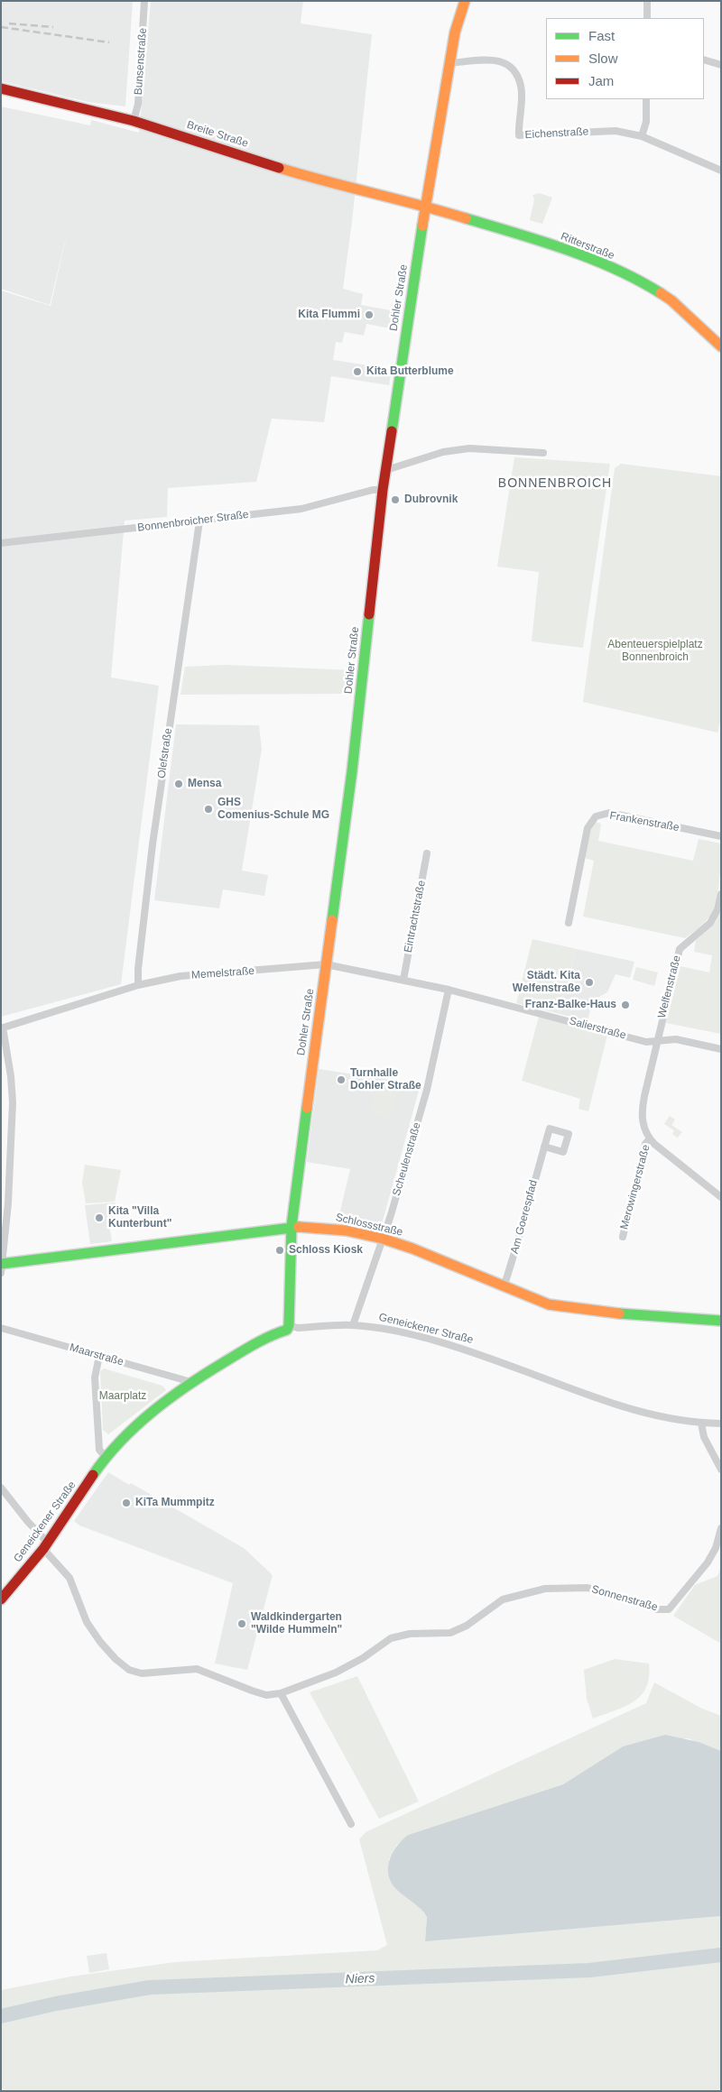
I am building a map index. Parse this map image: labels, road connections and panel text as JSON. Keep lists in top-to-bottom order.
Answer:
{
  "streets": {
    "main road": [
      "Breite Straße",
      "Ritterstraße",
      "Dohler Straße",
      "Schlossstraße",
      "Geneickener Straße"
    ],
    "street": [
      "Bunsenstraße",
      "Eichenstraße",
      "Bonnenbroicher Straße",
      "Olefstraße",
      "Frankenstraße",
      "Eintrachtstraße",
      "Memelstraße",
      "Welfenstraße",
      "Salierstraße",
      "Scheulenstraße",
      "Merowingerstraße",
      "Am Goerespfad",
      "Maarstraße",
      "Sonnenstraße"
    ]
  },
  "crossings": [
    ["Bunsenstraße", "Breite Straße"],
    ["Eichenstraße", "Dohler Straße"],
    ["Breite Straße", "Ritterstraße"],
    ["Breite Straße", "Dohler Straße"],
    ["Ritterstraße", "Dohler Straße"],
    ["Dohler Straße", "Bonnenbroicher Straße"],
    ["Dohler Straße", "Memelstraße"],
    ["Dohler Straße", "Schlossstraße"],
    ["Dohler Straße", "Geneickener Straße"],
    ["Bonnenbroicher Straße", "Olefstraße"],
    ["Olefstraße", "Memelstraße"],
    ["Eintrachtstraße", "Memelstraße"],
    ["Memelstraße", "Salierstraße"],
    ["Memelstraße", "Scheulenstraße"],
    ["Welfenstraße", "Salierstraße"],
    ["Welfenstraße", "Merowingerstraße"],
    ["Salierstraße", "Scheulenstraße"],
    ["Salierstraße", "Merowingerstraße"],
    ["Scheulenstraße", "Schlossstraße"],
    ["Scheulenstraße", "Geneickener Straße"],
    ["Am Goerespfad", "Schlossstraße"],
    ["Geneickener Straße", "Maarstraße"],
    ["Geneickener Straße", "Sonnenstraße"]
  ],
  "districts": ["BONNENBROICH"],
  "water": ["Niers"],
  "parks": ["Abenteuerspielplatz Bonnenbroich", "Maarplatz"],
  "places": [
    "Kita Flummi",
    "Kita Butterblume",
    "Dubrovnik",
    "Mensa",
    "GHS Comenius-Schule MG",
    "Städt. Kita Welfenstraße",
    "Franz-Balke-Haus",
    "Turnhalle Dohler Straße",
    "Kita \"Villa Kunterbunt\"",
    "Schloss Kiosk",
    "KiTa Mummpitz",
    "Waldkindergarten \"Wilde Hummeln\""
  ],
  "legend": ["Fast", "Slow", "Jam"]
}
